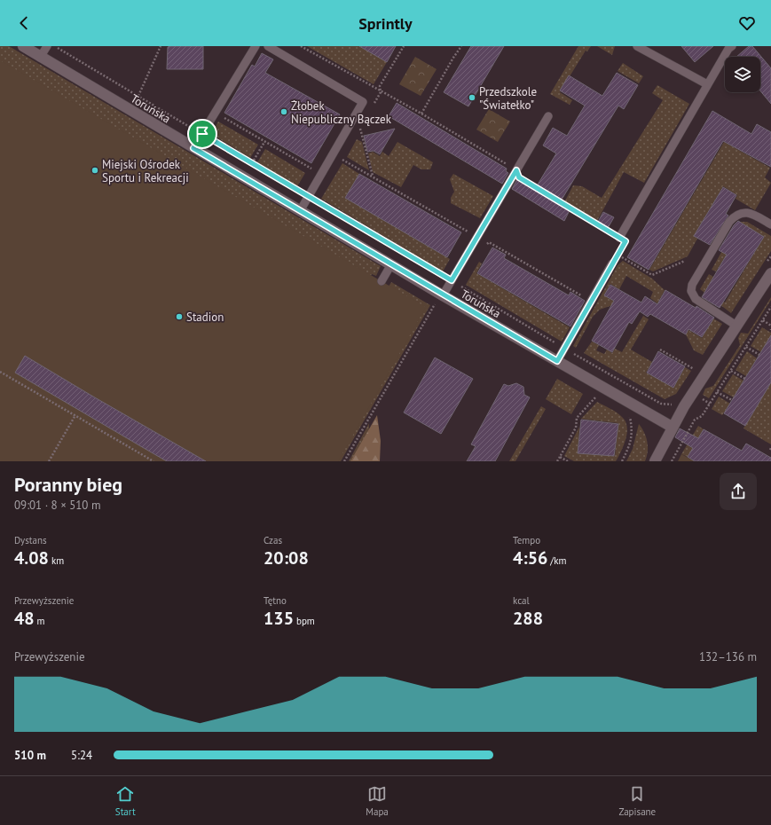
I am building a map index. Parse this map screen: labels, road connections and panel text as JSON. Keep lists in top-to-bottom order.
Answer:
{
  "streets": {
    "street": ["Toruńska"]
  },
  "places": [
    "Przedszkole \"Światełko\"",
    "Żłobek Niepubliczny Bączek",
    "Miejski Ośrodek Sportu i Rekreacji",
    "Stadion"
  ],
  "page": {
    "header": "Sprintly",
    "heading": ["Poranny bieg", "09:01 · 8 × 510 m"],
    "stats": [
      ["Dystans", "4.08 km"],
      ["Czas", "20:08"],
      ["Tempo", "4:56 /km"],
      ["Przewyższenie", "48 m"],
      ["Tętno", "135 bpm"],
      ["kcal", "288"]
    ],
    "chart": ["Przewyższenie", "132–136 m"],
    "list": [
      {
        "name": "510 m",
        "note": "5:24"
      }
    ],
    "tabs": ["Start", "Mapa", "Zapisane"]
  }
}
